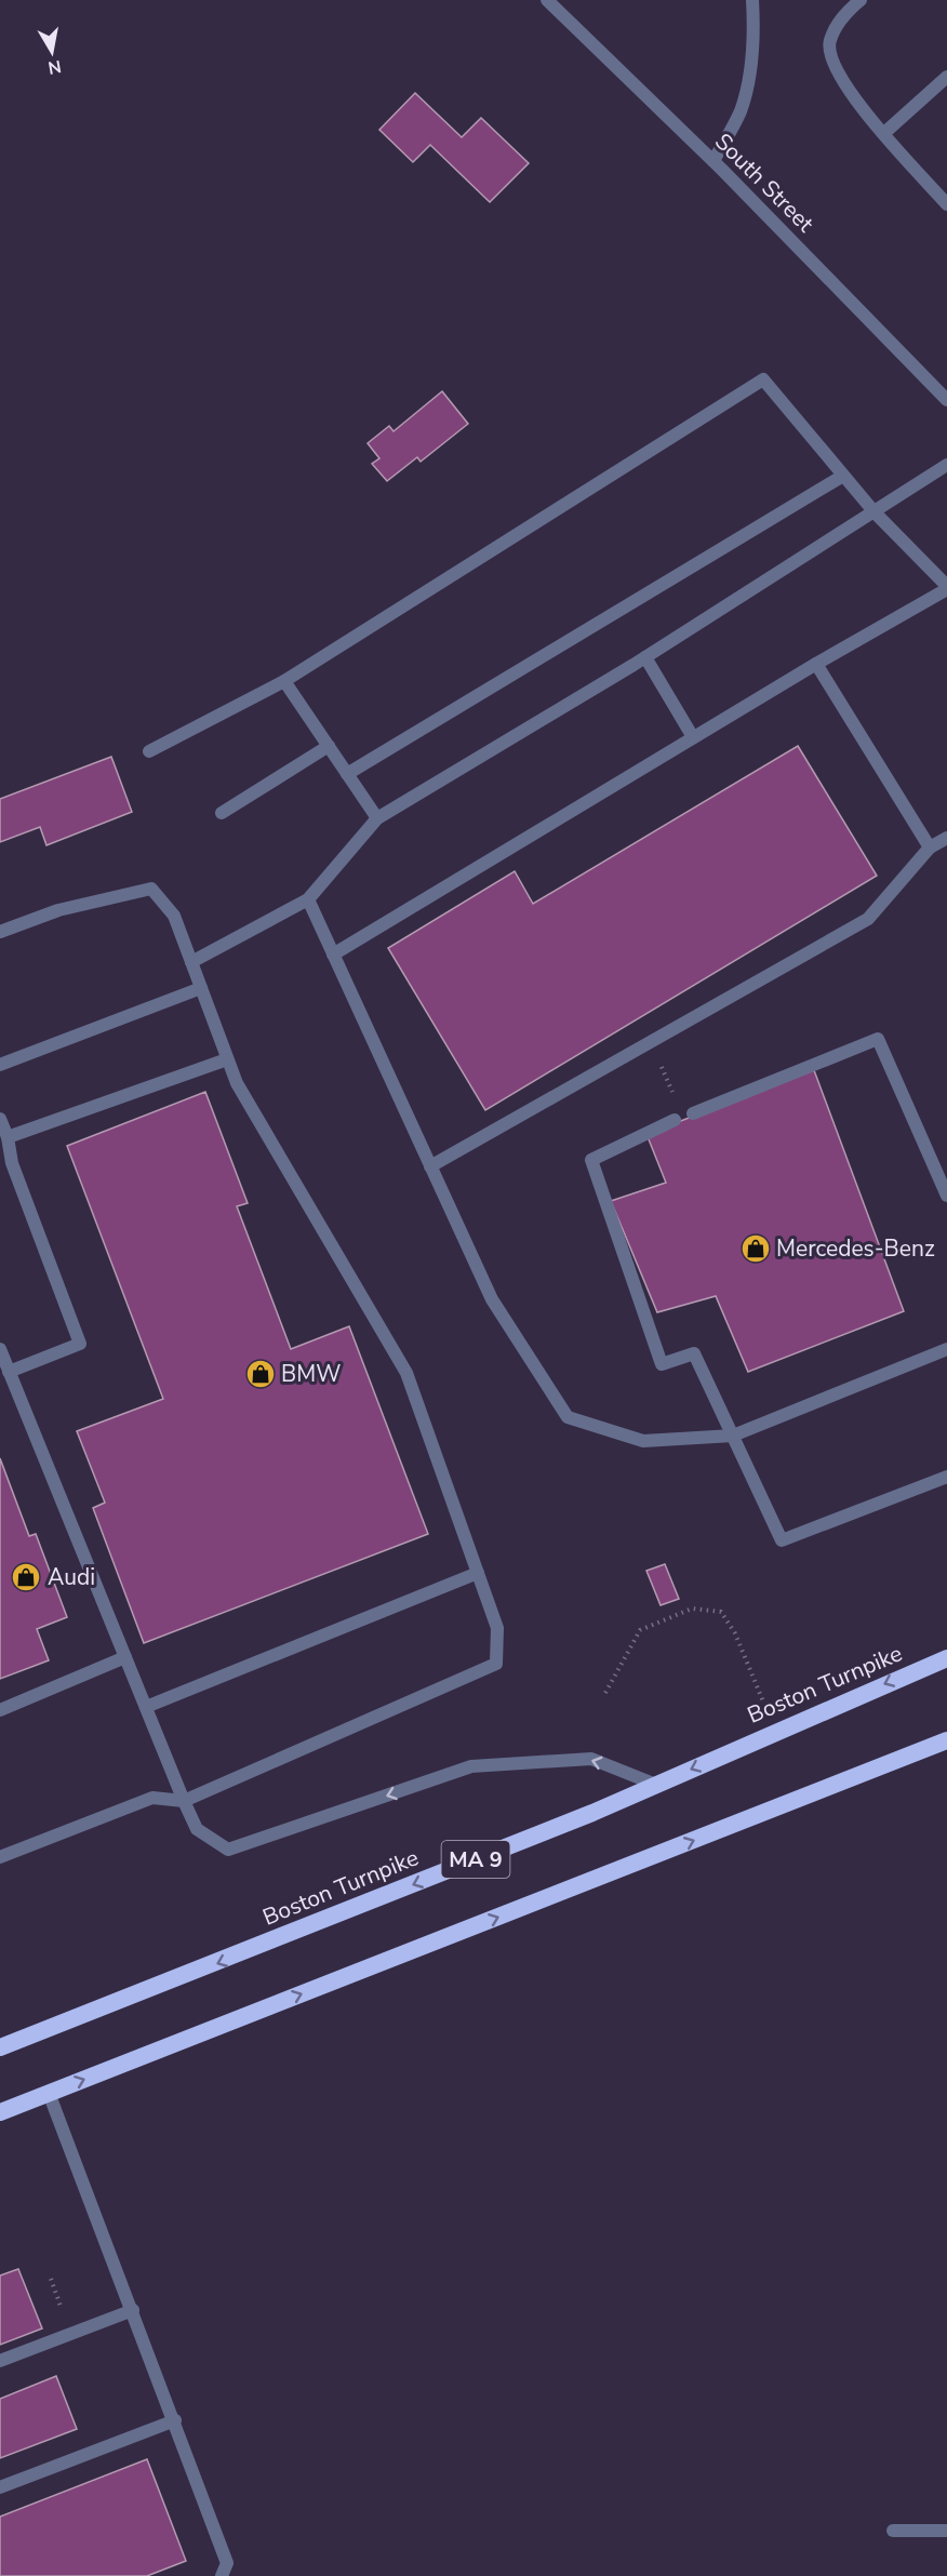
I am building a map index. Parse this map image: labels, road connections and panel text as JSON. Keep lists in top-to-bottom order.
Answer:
{
  "streets": {
    "highway": ["Boston Turnpike", "MA 9"],
    "street": ["South Street"]
  },
  "places": {
    "shop": ["Mercedes-Benz", "BMW", "Audi"]
  },
  "north": "bottom"
}
